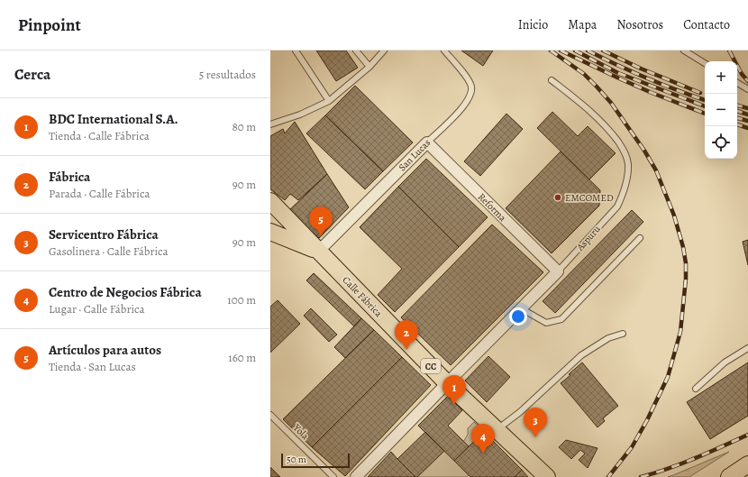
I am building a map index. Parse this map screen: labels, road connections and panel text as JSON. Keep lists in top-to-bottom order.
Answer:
{
  "streets": {
    "main road": ["Calle Fábrica", "CC"],
    "street": ["San Lucas", "Reforma", "Aspuru"],
    "lane": ["Yola"]
  },
  "crossings": [
    ["San Lucas", "Reforma"],
    ["San Lucas", "Calle Fábrica"],
    ["Reforma", "Aspuru"],
    ["Aspuru", "Calle Fábrica"]
  ],
  "places": ["EMCOMED"],
  "scale_bar": "50 m",
  "page": {
    "header": "Pinpoint",
    "nav": [
      "Inicio",
      "Mapa",
      "Nosotros",
      "Contacto"
    ],
    "heading": ["Cerca", "5 resultados"],
    "map_buttons": ["+", "−"],
    "list": [
      {
        "mark": "1",
        "name": "BDC International S.A.",
        "note": "Tienda · Calle Fábrica",
        "value": "80 m"
      },
      {
        "mark": "2",
        "name": "Fábrica",
        "note": "Parada · Calle Fábrica",
        "value": "90 m"
      },
      {
        "mark": "3",
        "name": "Servicentro Fábrica",
        "note": "Gasolinera · Calle Fábrica",
        "value": "90 m"
      },
      {
        "mark": "4",
        "name": "Centro de Negocios Fábrica",
        "note": "Lugar · Calle Fábrica",
        "value": "100 m"
      },
      {
        "mark": "5",
        "name": "Artículos para autos",
        "note": "Tienda · San Lucas",
        "value": "160 m"
      }
    ],
    "pins": [
      "5",
      "2",
      "1",
      "3",
      "4"
    ],
    "scale": "50 m"
  }
}
